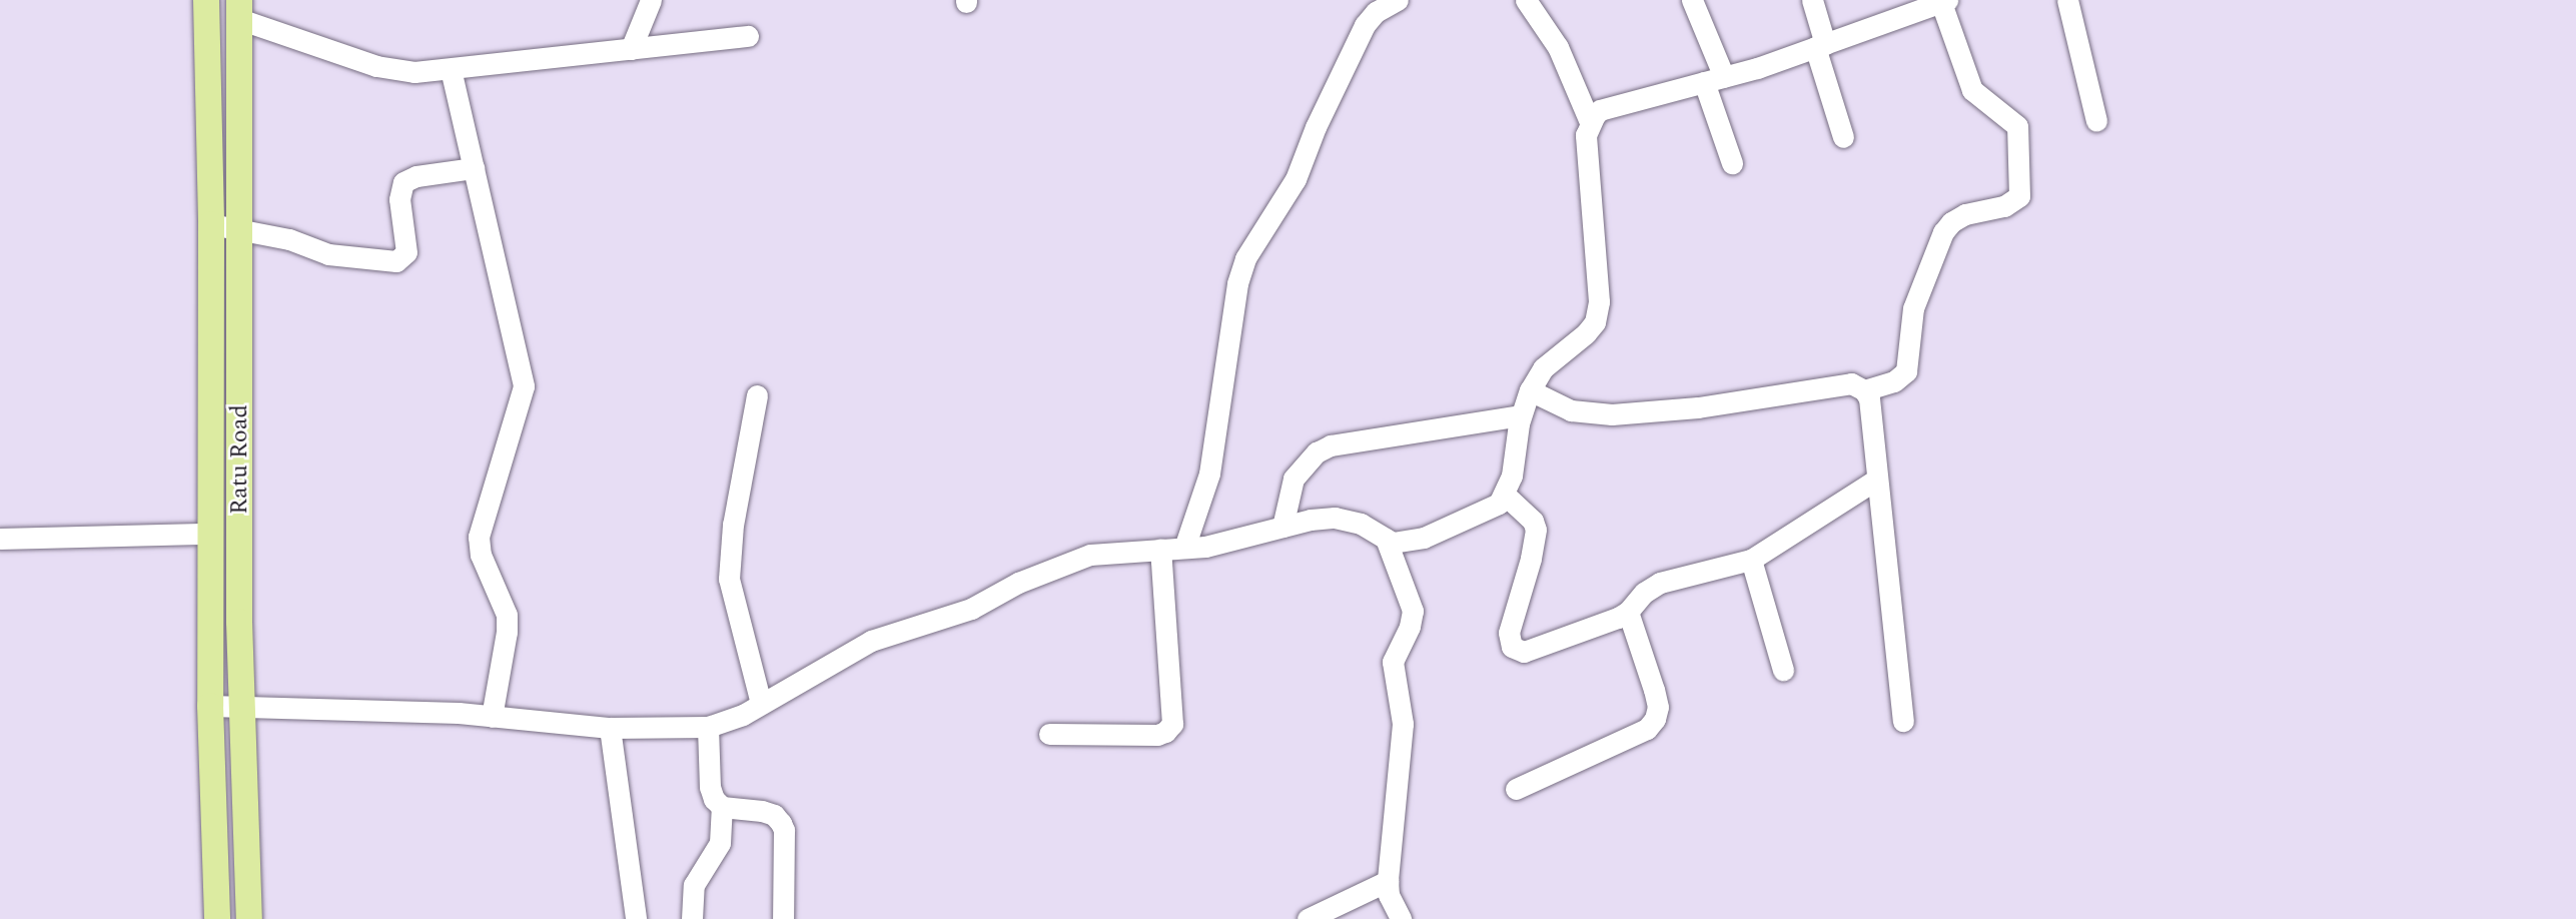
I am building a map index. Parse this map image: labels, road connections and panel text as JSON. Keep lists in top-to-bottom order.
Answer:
{
  "streets": {
    "main road": ["Ratu Road"]
  }
}
